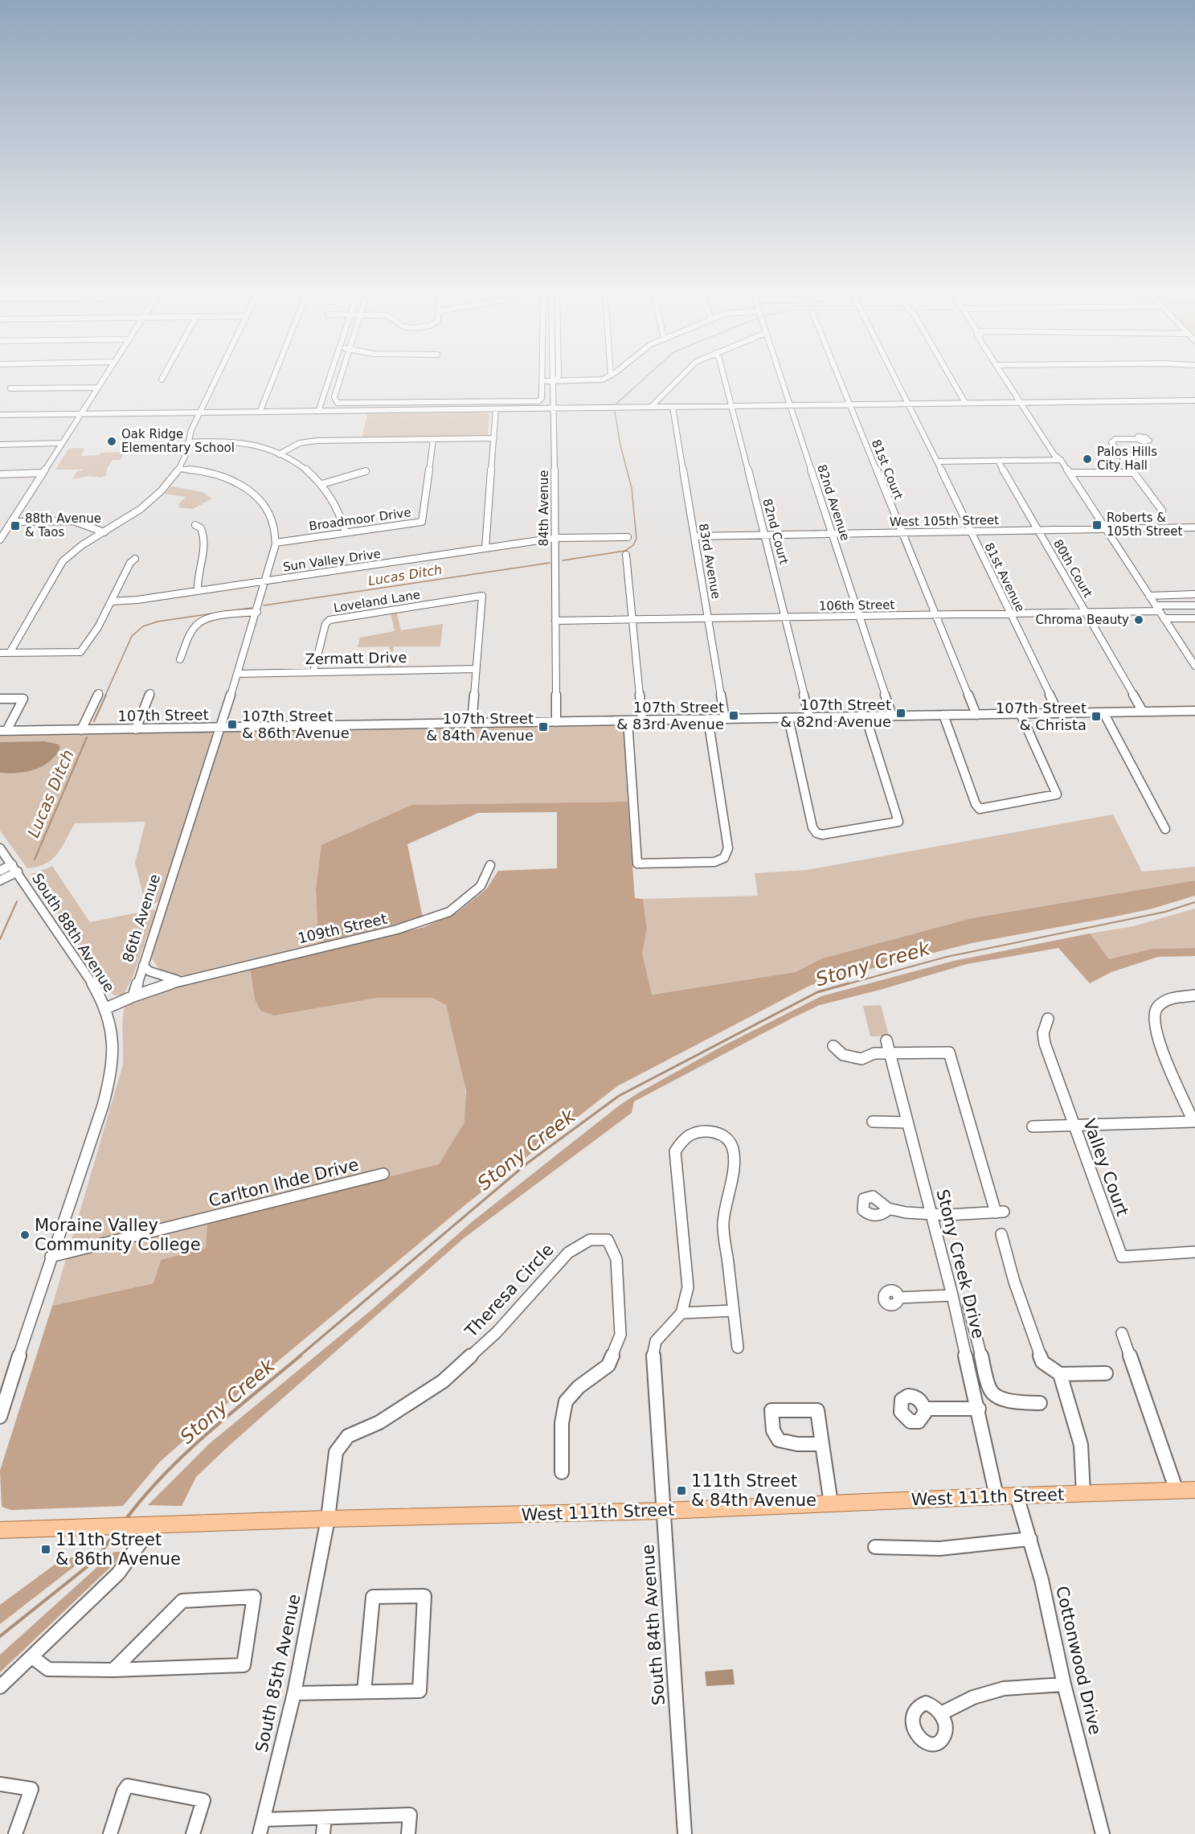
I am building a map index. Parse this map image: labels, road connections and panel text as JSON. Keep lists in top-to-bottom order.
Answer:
{
  "streets": {
    "main road": ["West 111th Street"],
    "street": [
      "81st Court",
      "82nd Avenue",
      "84th Avenue",
      "Broadmoor Drive",
      "West 105th Street",
      "82nd Court",
      "Sun Valley Drive",
      "83rd Avenue",
      "80th Court",
      "81st Avenue",
      "Loveland Lane",
      "106th Street",
      "Zermatt Drive",
      "107th Street",
      "86th Avenue",
      "109th Street",
      "South 88th Avenue",
      "Valley Court",
      "Carlton Ihde Drive",
      "Stony Creek Drive",
      "Theresa Circle",
      "South 84th Avenue",
      "Cottonwood Drive",
      "South 85th Avenue"
    ]
  },
  "crossings": [
    ["81st Court", "West 105th Street"],
    ["81st Court", "106th Street"],
    ["81st Court", "107th Street"],
    ["82nd Avenue", "West 105th Street"],
    ["82nd Avenue", "106th Street"],
    ["82nd Avenue", "107th Street"],
    ["84th Avenue", "Sun Valley Drive"],
    ["84th Avenue", "106th Street"],
    ["84th Avenue", "107th Street"],
    ["Broadmoor Drive", "86th Avenue"],
    ["West 105th Street", "82nd Court"],
    ["West 105th Street", "83rd Avenue"],
    ["West 105th Street", "80th Court"],
    ["West 105th Street", "81st Avenue"],
    ["82nd Court", "106th Street"],
    ["82nd Court", "107th Street"],
    ["Sun Valley Drive", "86th Avenue"],
    ["83rd Avenue", "106th Street"],
    ["83rd Avenue", "107th Street"],
    ["80th Court", "106th Street"],
    ["80th Court", "107th Street"],
    ["81st Avenue", "106th Street"],
    ["81st Avenue", "107th Street"],
    ["Loveland Lane", "Zermatt Drive"],
    ["Zermatt Drive", "86th Avenue"],
    ["107th Street", "86th Avenue"],
    ["86th Avenue", "109th Street"],
    ["Stony Creek Drive", "West 111th Street"],
    ["Theresa Circle", "West 111th Street"],
    ["Theresa Circle", "South 85th Avenue"],
    ["West 111th Street", "South 84th Avenue"],
    ["West 111th Street", "Cottonwood Drive"],
    ["West 111th Street", "South 85th Avenue"]
  ],
  "water": ["Lucas Ditch", "Stony Creek"],
  "places": {
    "other": [
      "Oak Ridge Elementary School",
      "Palos Hills City Hall",
      "Chroma Beauty",
      "Moraine Valley Community College"
    ],
    "transit": [
      "Roberts & 105th Street",
      "88th Avenue & Taos",
      "107th Street & 82nd Avenue",
      "107th Street & 83rd Avenue",
      "107th Street & Christa",
      "107th Street & 86th Avenue",
      "107th Street & 84th Avenue",
      "111th Street & 84th Avenue",
      "111th Street & 86th Avenue"
    ]
  }
}
